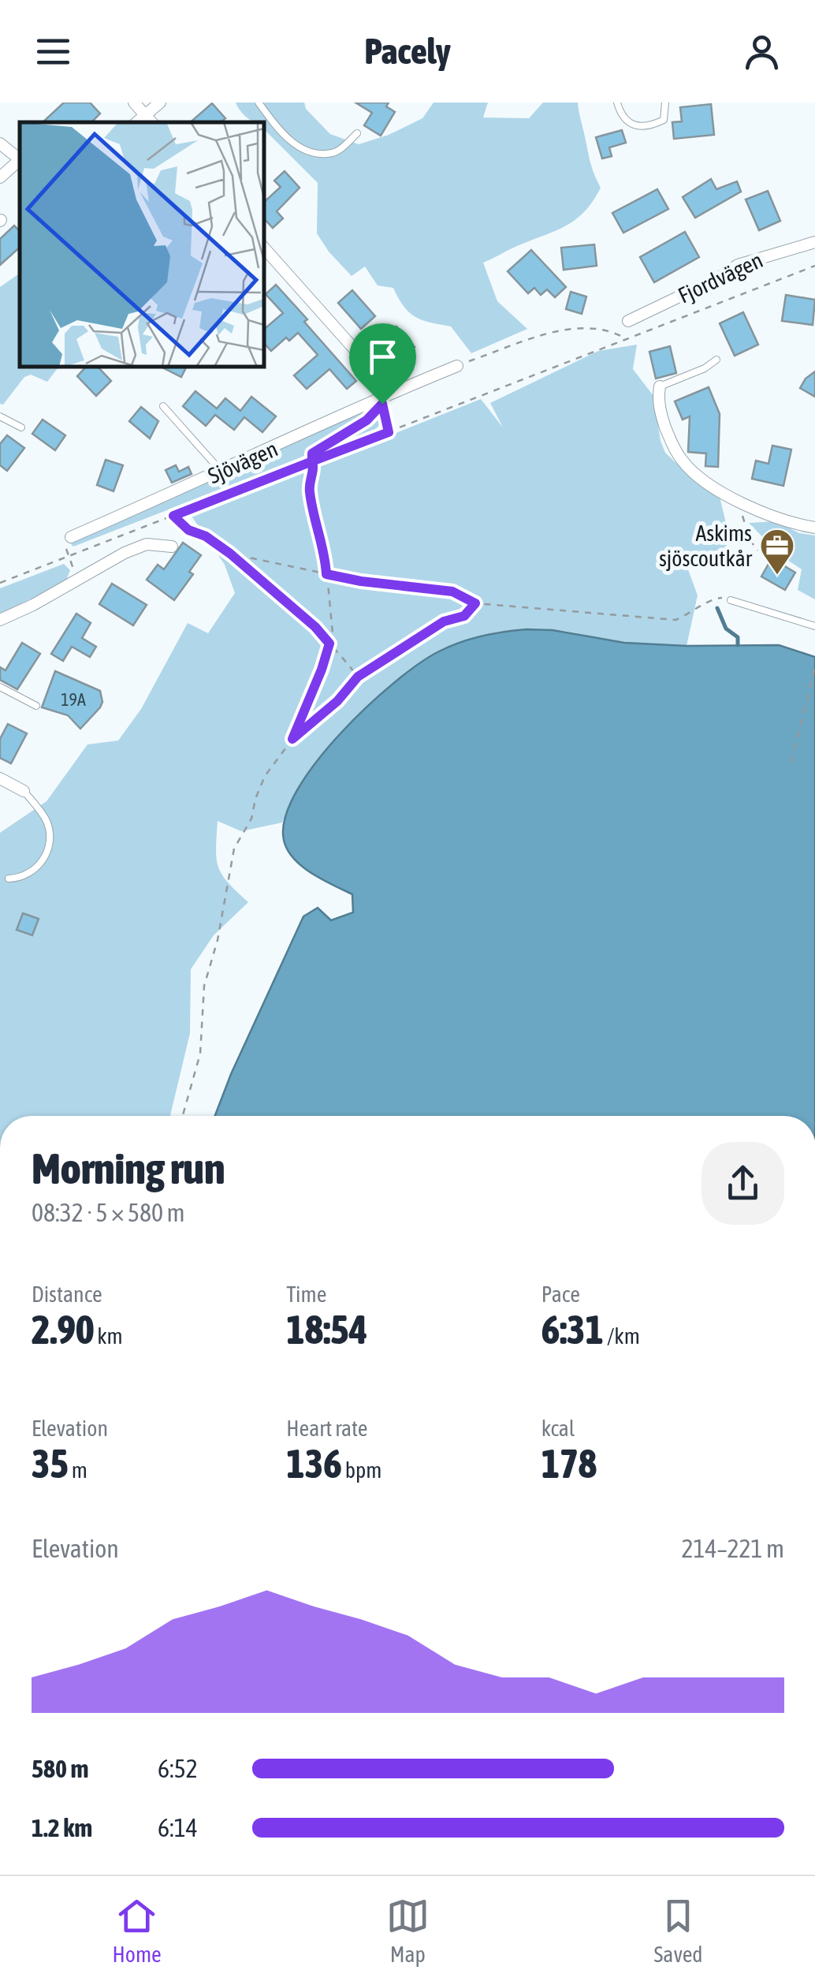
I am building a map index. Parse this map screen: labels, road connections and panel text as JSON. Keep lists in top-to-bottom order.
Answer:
{
  "streets": {
    "street": ["Fjordvägen", "Sjövägen"]
  },
  "places": {
    "office": ["Askims sjöscoutkår"]
  },
  "house_numbers": ["19A"],
  "page": {
    "header": "Pacely",
    "heading": ["Morning run", "08:32 · 5 × 580 m"],
    "stats": [
      ["Distance", "2.90 km"],
      ["Time", "18:54"],
      ["Pace", "6:31 /km"],
      ["Elevation", "35 m"],
      ["Heart rate", "136 bpm"],
      ["kcal", "178"]
    ],
    "chart": ["Elevation", "214–221 m"],
    "list": [
      {
        "name": "580 m",
        "note": "6:52"
      },
      {
        "name": "1.2 km",
        "note": "6:14"
      }
    ],
    "tabs": ["Home", "Map", "Saved"]
  }
}
